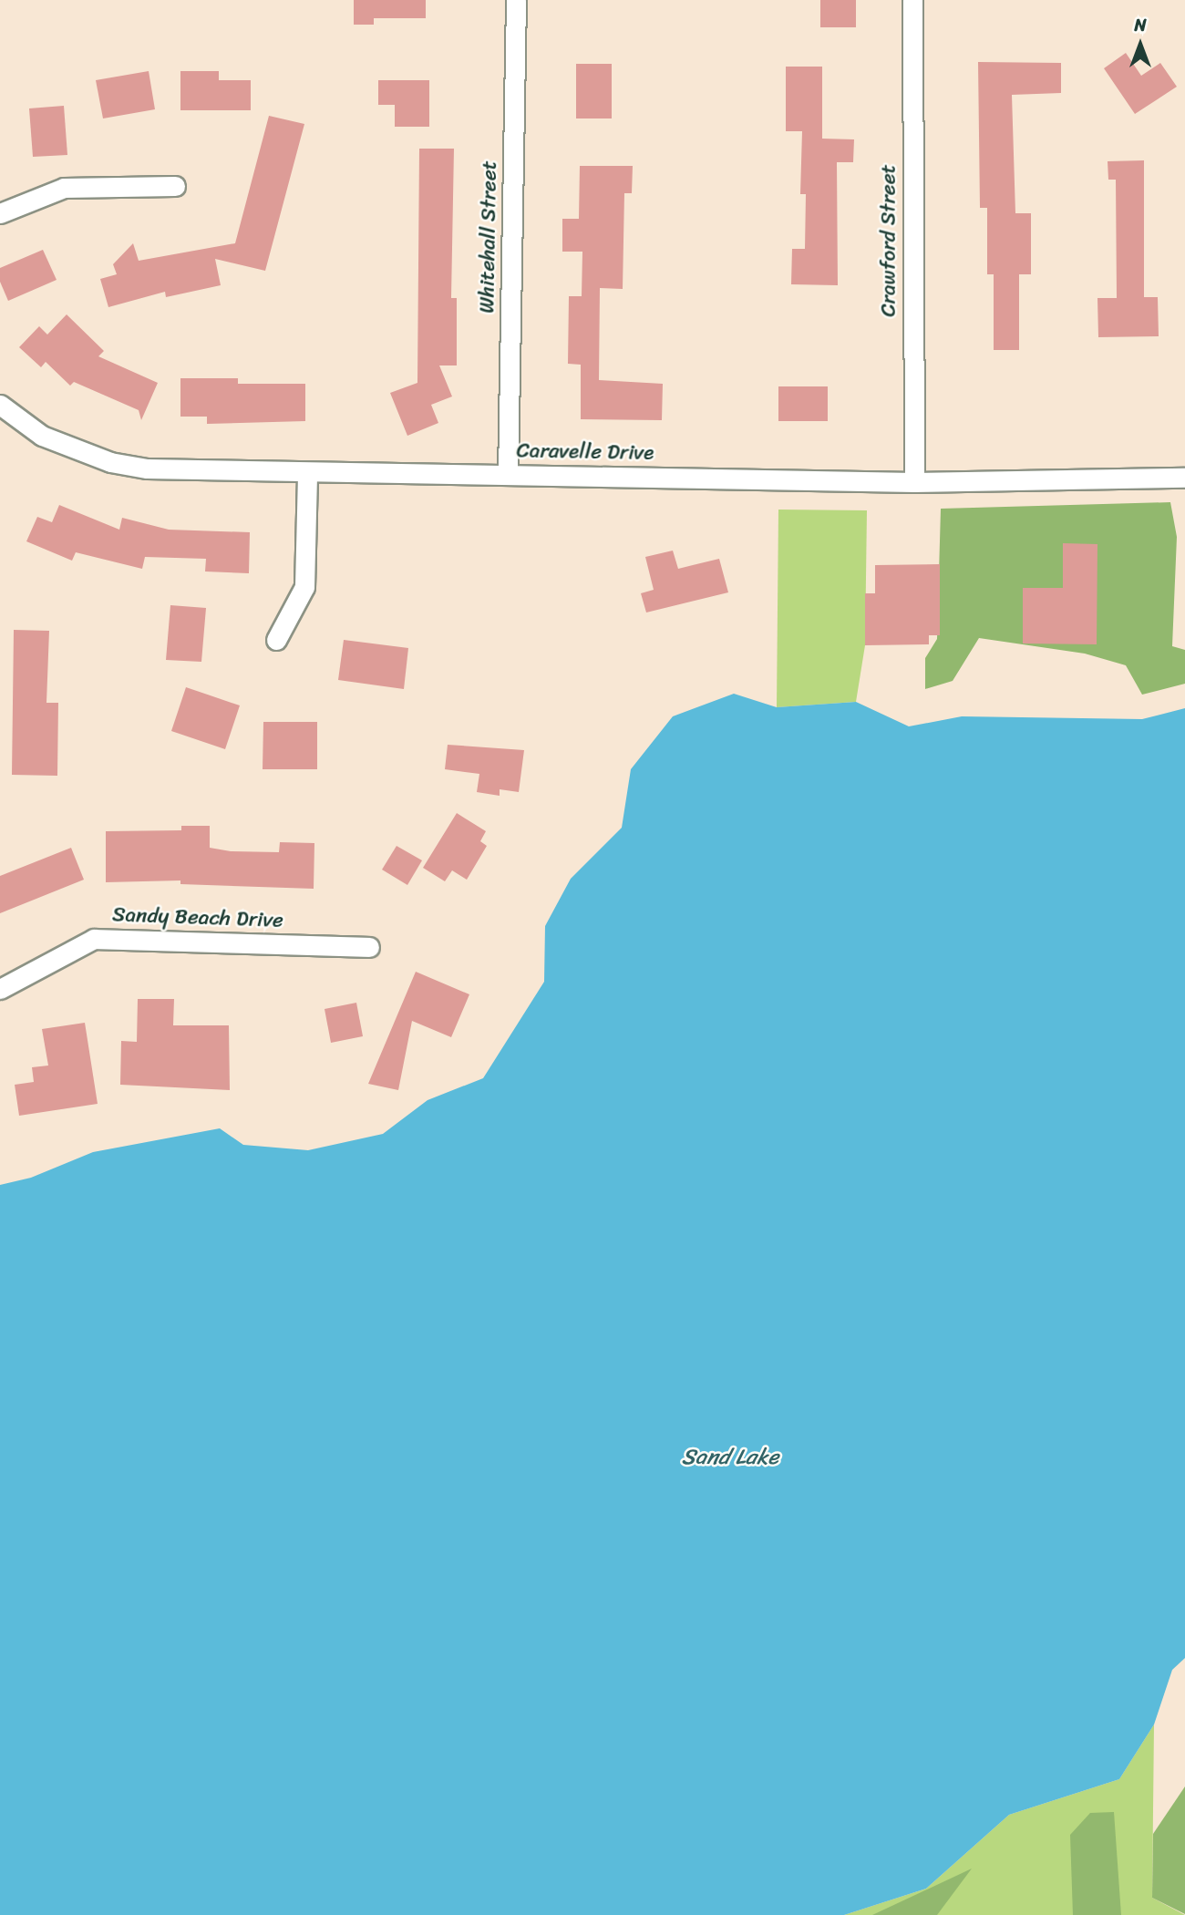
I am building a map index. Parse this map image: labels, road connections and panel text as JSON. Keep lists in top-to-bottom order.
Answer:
{
  "streets": {
    "street": [
      "Whitehall Street",
      "Crawford Street",
      "Caravelle Drive",
      "Sandy Beach Drive"
    ]
  },
  "crossings": [
    ["Whitehall Street", "Caravelle Drive"],
    ["Crawford Street", "Caravelle Drive"]
  ],
  "water": ["Sand Lake"],
  "north": "top"
}
